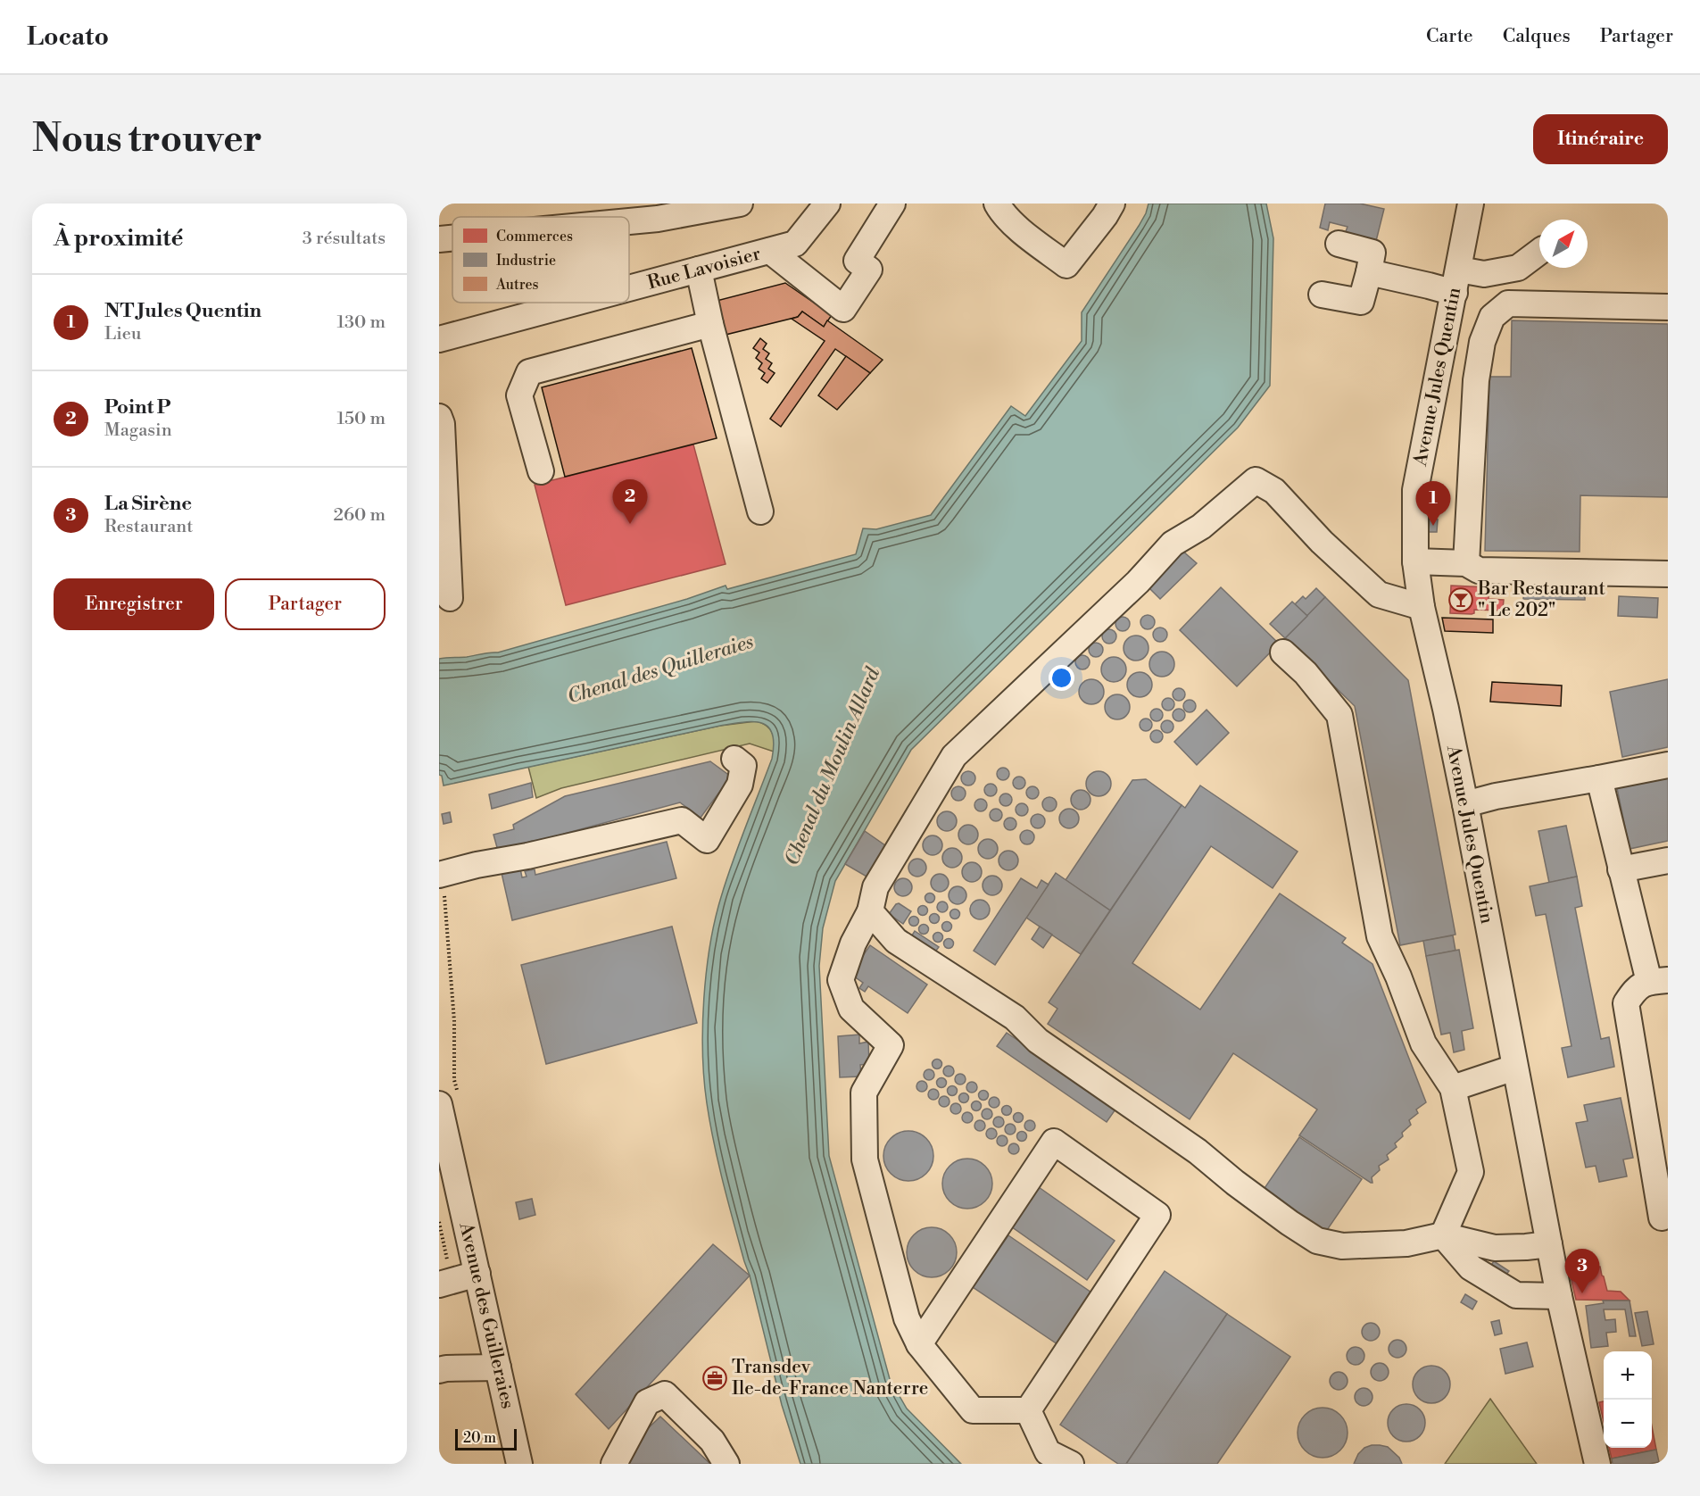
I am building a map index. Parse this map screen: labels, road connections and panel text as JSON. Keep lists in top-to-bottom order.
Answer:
{
  "streets": {
    "street": ["Rue Lavoisier", "Avenue Jules Quentin", "Avenue des Guilleraies"]
  },
  "water": ["Chenal des Quilleraies", "Chenal du Moulin Allard"],
  "places": {
    "bar": ["Bar Restaurant \" Le 202\""],
    "office": ["Transdev Ile-de-France Nanterre"]
  },
  "legend": ["Commerces", "Industrie", "Autres"],
  "scale_bar": "20 m",
  "north": "top right",
  "page": {
    "header": "Locato",
    "nav": ["Carte", "Calques", "Partager"],
    "buttons": [
      "Itinéraire",
      ["Enregistrer", "Partager"]
    ],
    "title": "Nous trouver",
    "heading": ["À proximité", "3 résultats"],
    "list": [
      {
        "mark": "1",
        "name": "NT Jules Quentin",
        "note": "Lieu",
        "value": "130 m"
      },
      {
        "mark": "2",
        "name": "Point P",
        "note": "Magasin",
        "value": "150 m"
      },
      {
        "mark": "3",
        "name": "La Sirène",
        "note": "Restaurant",
        "value": "260 m"
      }
    ],
    "pins": ["2", "1", "3"],
    "map_buttons": ["+", "−"],
    "scale": "20 m"
  }
}
